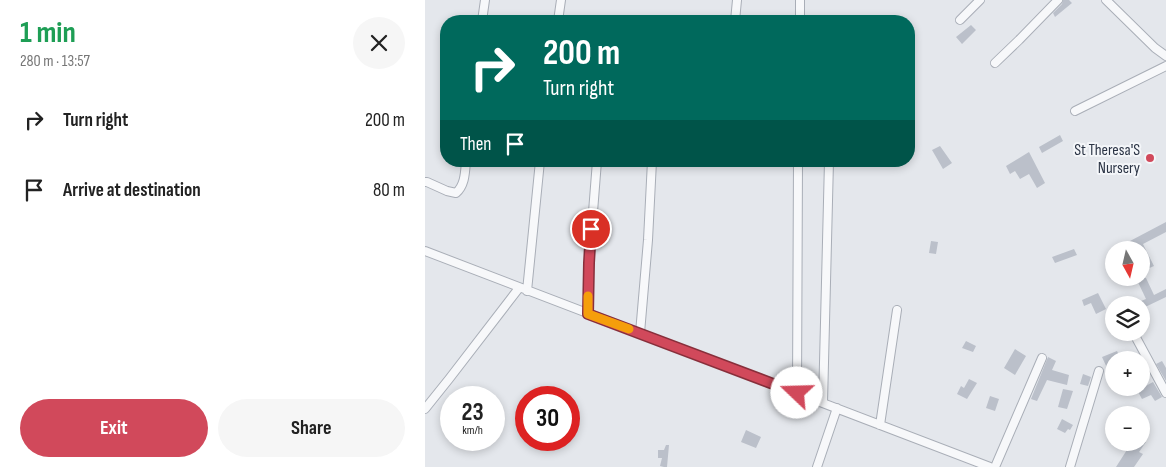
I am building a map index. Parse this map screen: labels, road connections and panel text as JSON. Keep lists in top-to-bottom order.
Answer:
{
  "places": ["St Theresa'S Nursery"],
  "north": "bottom",
  "page": {
    "heading": ["1 min", "280 m · 13:57"],
    "turn": ["200 m", "Turn right"],
    "list": [
      {
        "name": "Turn right",
        "value": "200 m"
      },
      {
        "name": "Arrive at destination",
        "value": "80 m"
      }
    ],
    "then": "Then",
    "map_buttons": ["+", "−"],
    "speed": "23 km/h",
    "limit": "30",
    "buttons": ["Exit", "Share"]
  }
}
